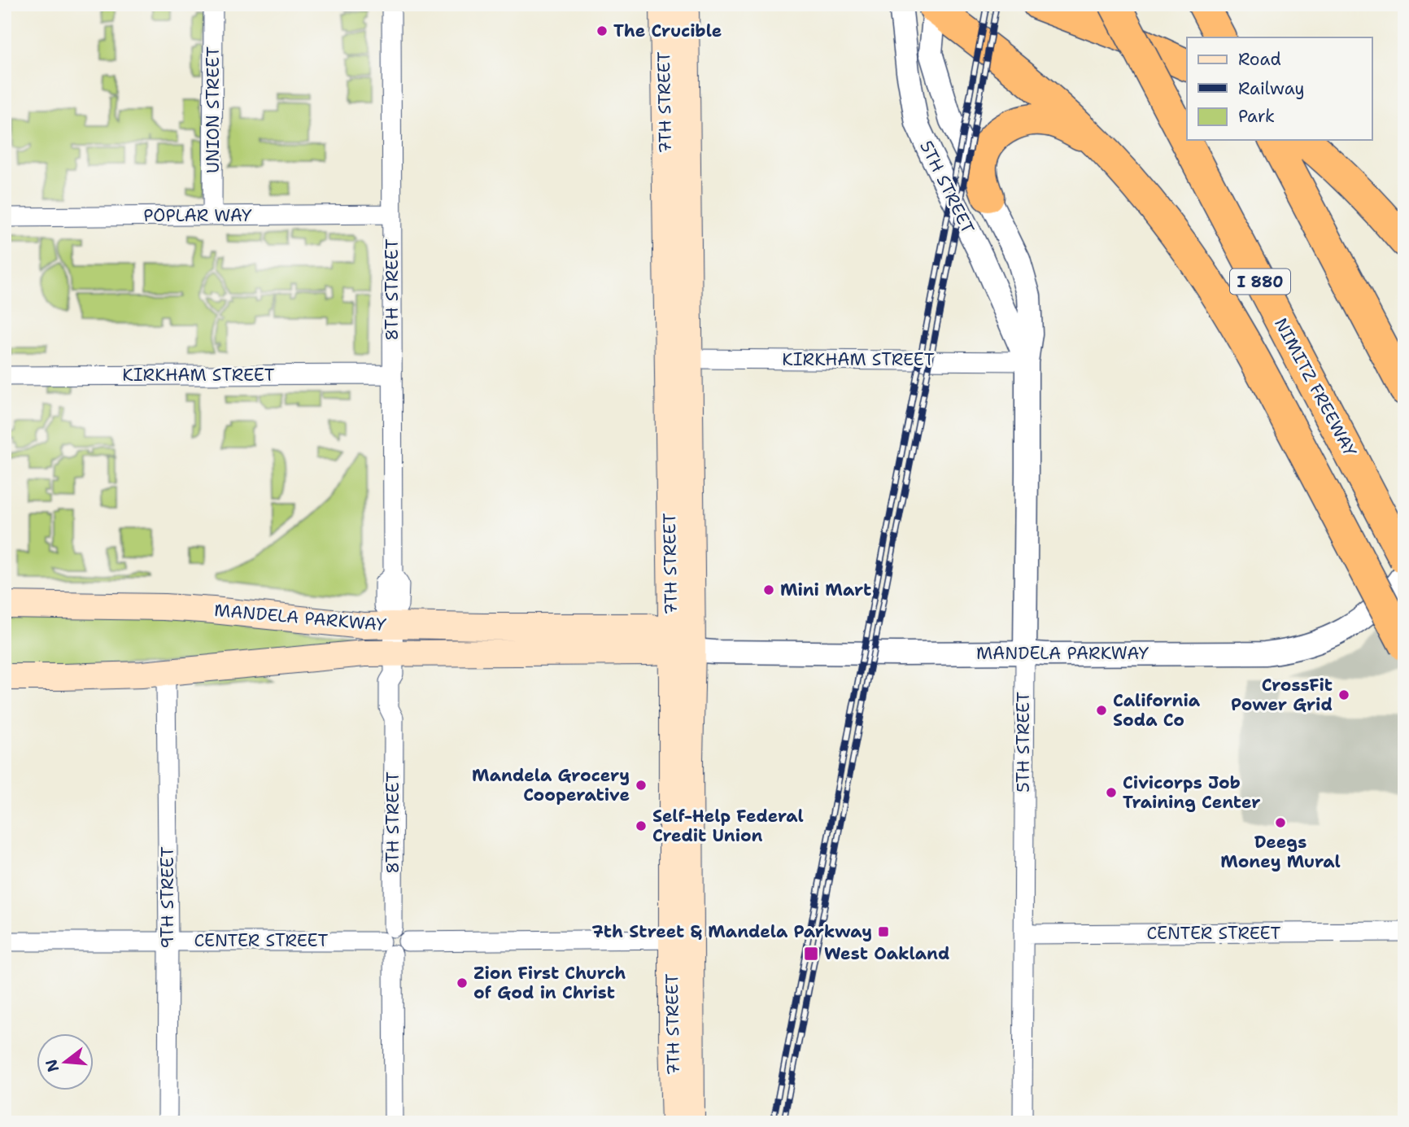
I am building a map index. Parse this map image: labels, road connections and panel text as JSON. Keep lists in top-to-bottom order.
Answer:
{
  "streets": {
    "highway": ["I 880", "NIMITZ FREEWAY"],
    "main road": ["7TH STREET", "MANDELA PARKWAY"],
    "street": [
      "UNION STREET",
      "5TH STREET",
      "POPLAR WAY",
      "8TH STREET",
      "KIRKHAM STREET",
      "9TH STREET",
      "CENTER STREET"
    ]
  },
  "crossings": [
    ["7TH STREET", "KIRKHAM STREET"],
    ["7TH STREET", "MANDELA PARKWAY"],
    ["UNION STREET", "POPLAR WAY"],
    ["5TH STREET", "KIRKHAM STREET"],
    ["5TH STREET", "MANDELA PARKWAY"],
    ["5TH STREET", "CENTER STREET"],
    ["POPLAR WAY", "8TH STREET"],
    ["8TH STREET", "KIRKHAM STREET"],
    ["8TH STREET", "MANDELA PARKWAY"],
    ["8TH STREET", "CENTER STREET"],
    ["MANDELA PARKWAY", "9TH STREET"],
    ["9TH STREET", "CENTER STREET"]
  ],
  "places": {
    "other": [
      "The Crucible",
      "Mini Mart",
      "CrossFit Power Grid",
      "California Soda Co",
      "Mandela Grocery Cooperative",
      "Civicorps Job Training Center",
      "Deegs Money Mural",
      "Self-Help Federal Credit Union",
      "Zion First Church of God in Christ"
    ],
    "transit": ["7th Street & Mandela Parkway", "West Oakland"]
  },
  "legend": ["Road", "Railway", "Park"],
  "north": "left"
}
